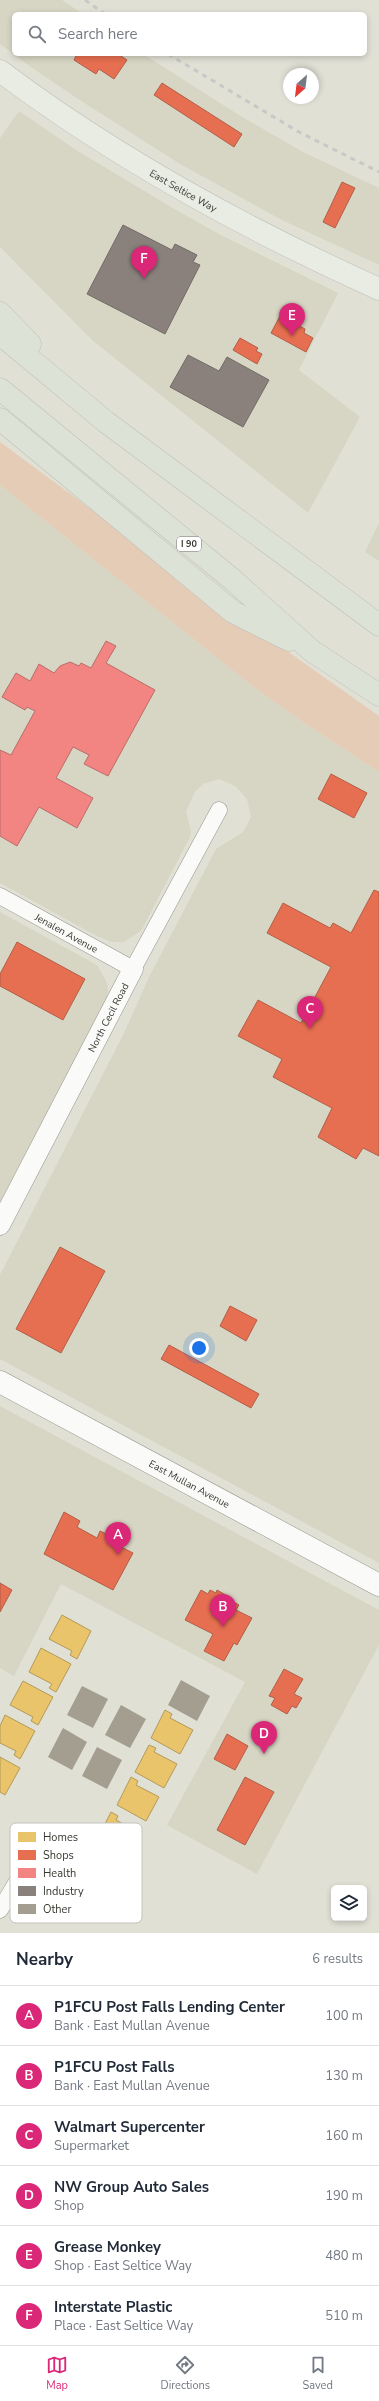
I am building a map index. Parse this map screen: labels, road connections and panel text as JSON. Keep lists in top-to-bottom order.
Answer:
{
  "streets": {
    "highway": ["I 90"],
    "main road": ["East Seltice Way", "East Mullan Avenue"],
    "street": ["Jenalen Avenue", "North Cecil Road"]
  },
  "crossings": [
    ["Jenalen Avenue", "North Cecil Road"]
  ],
  "legend": [
    "Homes",
    "Shops",
    "Health",
    "Industry",
    "Other"
  ],
  "north": "bottom left",
  "page": {
    "search": "Search here",
    "pins": [
      "F",
      "E",
      "C",
      "A",
      "B",
      "D"
    ],
    "heading": ["Nearby", "6 results"],
    "list": [
      {
        "mark": "A",
        "name": "P1FCU Post Falls Lending Center",
        "note": "Bank · East Mullan Avenue",
        "value": "100 m"
      },
      {
        "mark": "B",
        "name": "P1FCU Post Falls",
        "note": "Bank · East Mullan Avenue",
        "value": "130 m"
      },
      {
        "mark": "C",
        "name": "Walmart Supercenter",
        "note": "Supermarket",
        "value": "160 m"
      },
      {
        "mark": "D",
        "name": "NW Group Auto Sales",
        "note": "Shop",
        "value": "190 m"
      },
      {
        "mark": "E",
        "name": "Grease Monkey",
        "note": "Shop · East Seltice Way",
        "value": "480 m"
      },
      {
        "mark": "F",
        "name": "Interstate Plastic",
        "note": "Place · East Seltice Way",
        "value": "510 m"
      }
    ],
    "nav": ["Map", "Directions", "Saved"]
  }
}
